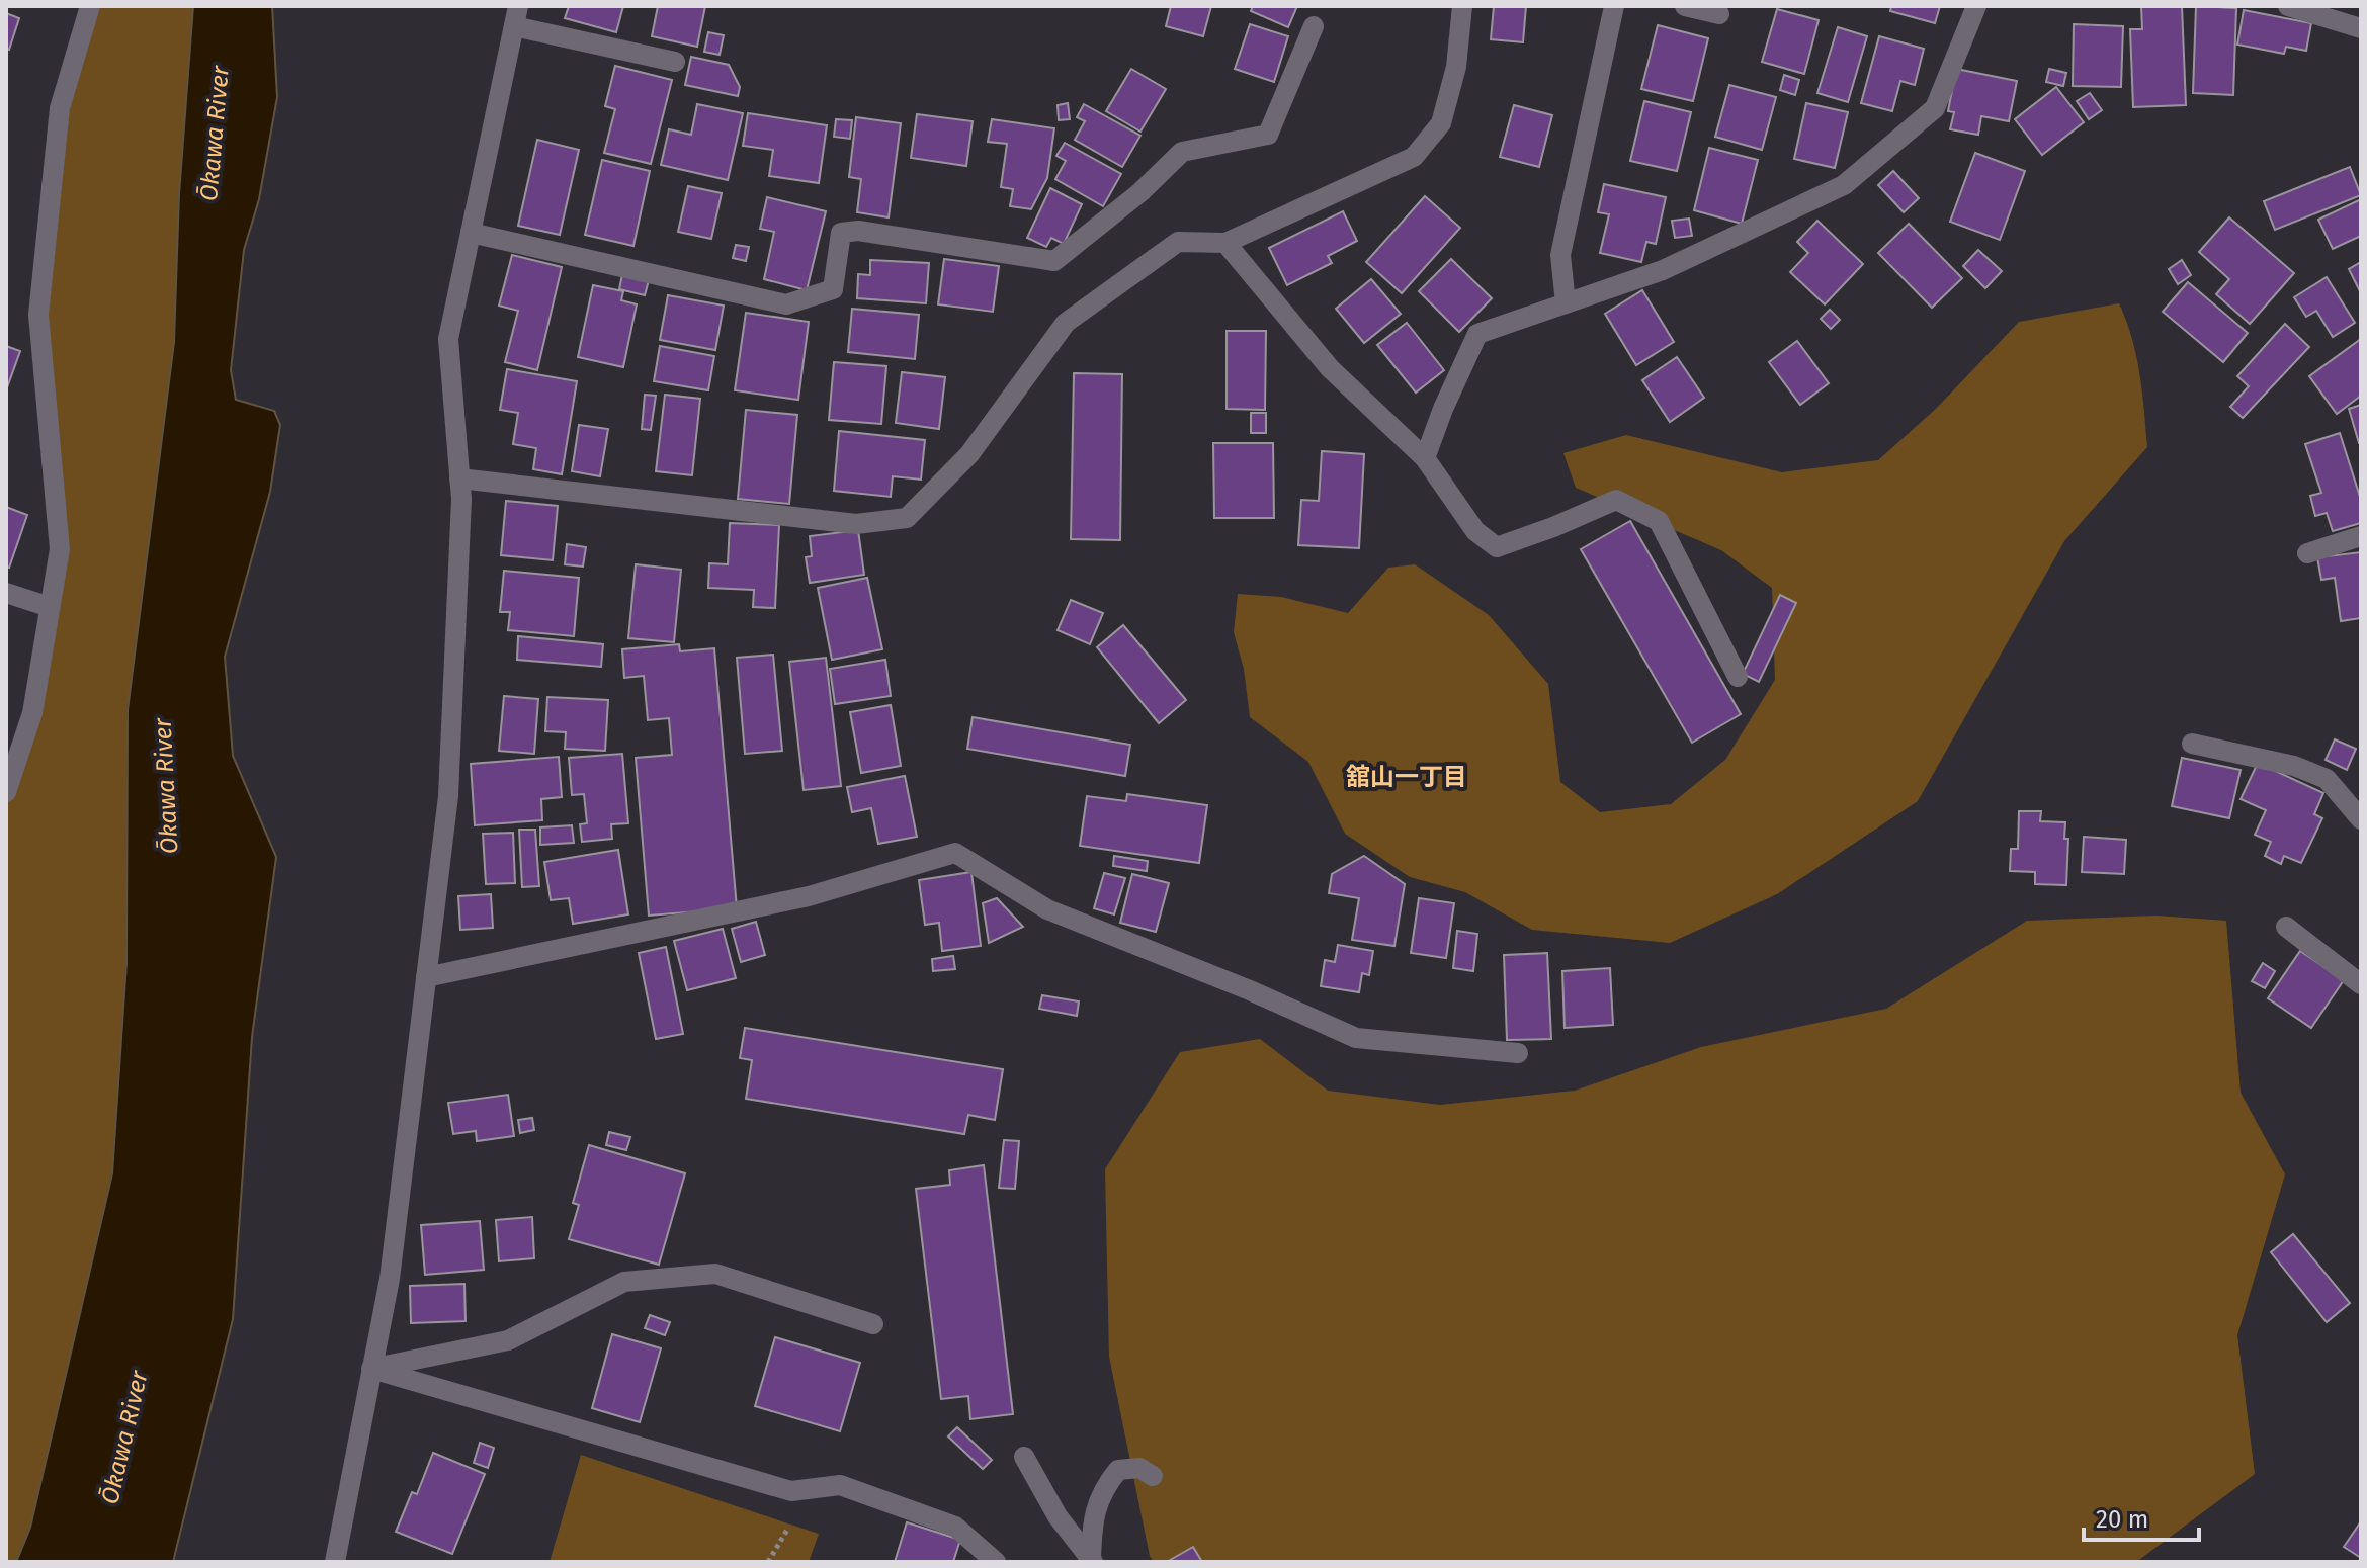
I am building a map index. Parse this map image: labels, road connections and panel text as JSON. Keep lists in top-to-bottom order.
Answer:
{
  "districts": ["舘山一丁目"],
  "water": ["Ōkawa River"],
  "scale_bar": "20 m"
}
